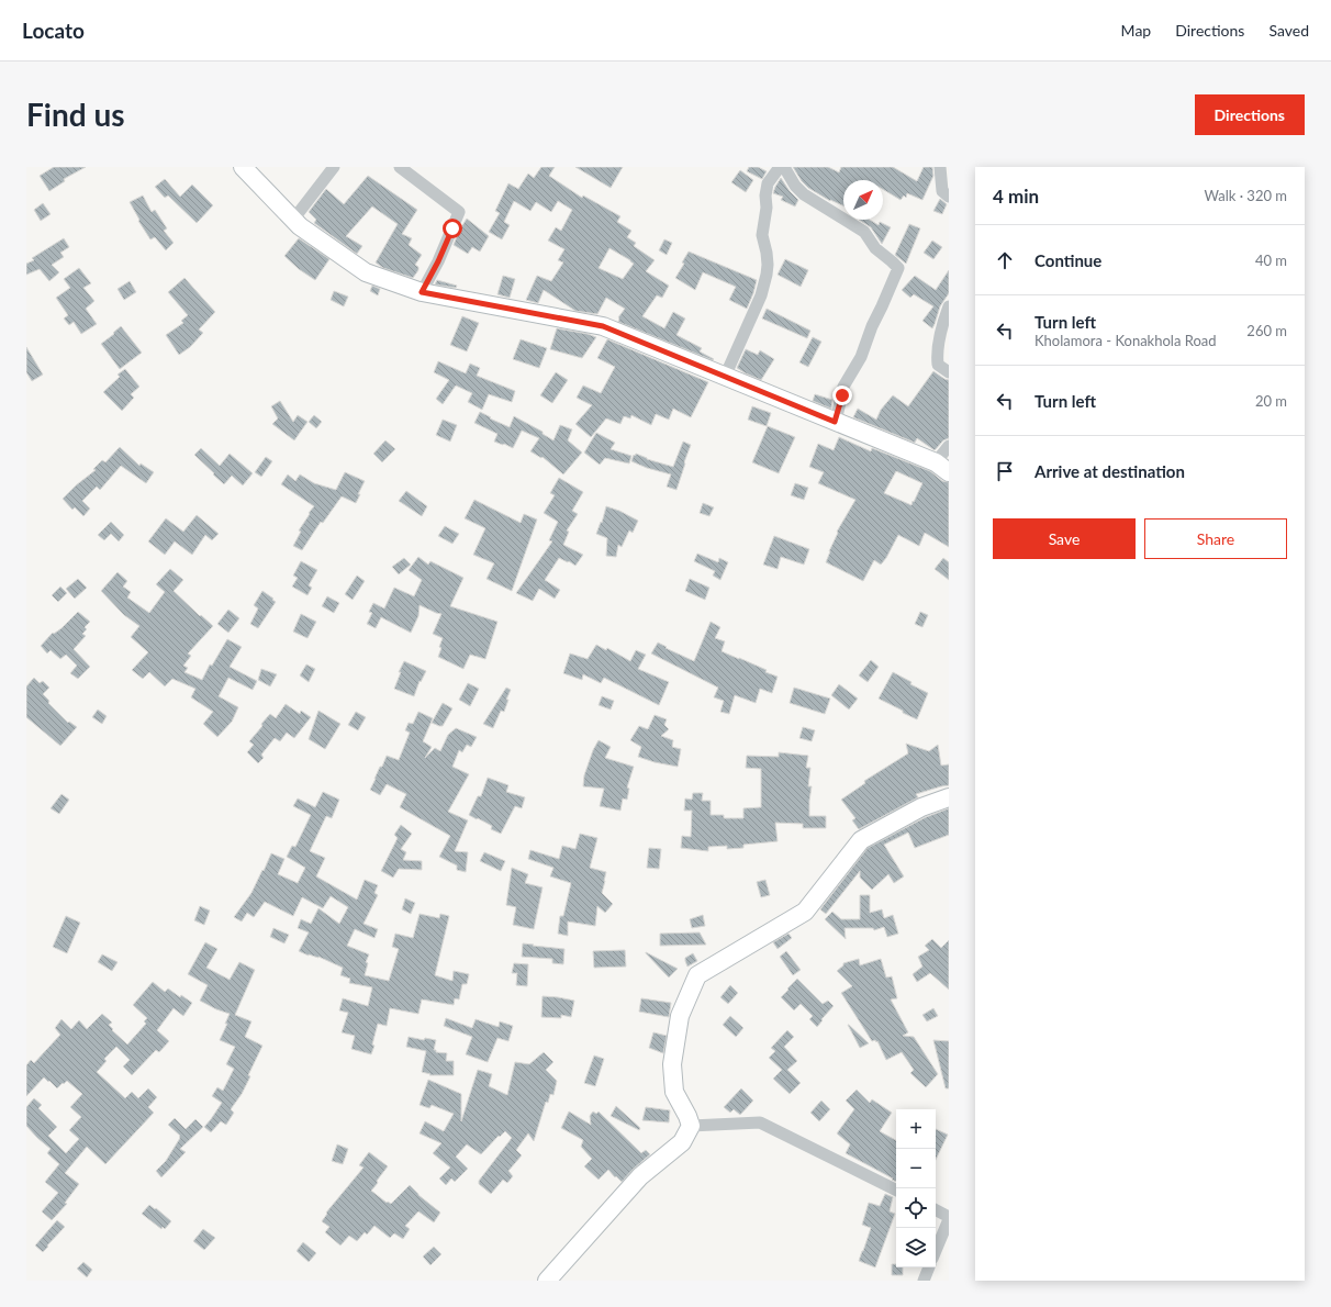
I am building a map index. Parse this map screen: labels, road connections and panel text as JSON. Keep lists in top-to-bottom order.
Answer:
{
  "north": "top right",
  "page": {
    "header": "Locato",
    "nav": ["Map", "Directions", "Saved"],
    "buttons": [
      "Directions",
      ["Save", "Share"]
    ],
    "title": "Find us",
    "heading": ["4 min", "Walk · 320 m"],
    "list": [
      ["Continue", "40 m"],
      ["Turn left", "Kholamora - Konakhola Road", "260 m"],
      ["Turn left", "20 m"],
      "Arrive at destination"
    ],
    "map_buttons": ["+", "−"]
  }
}
